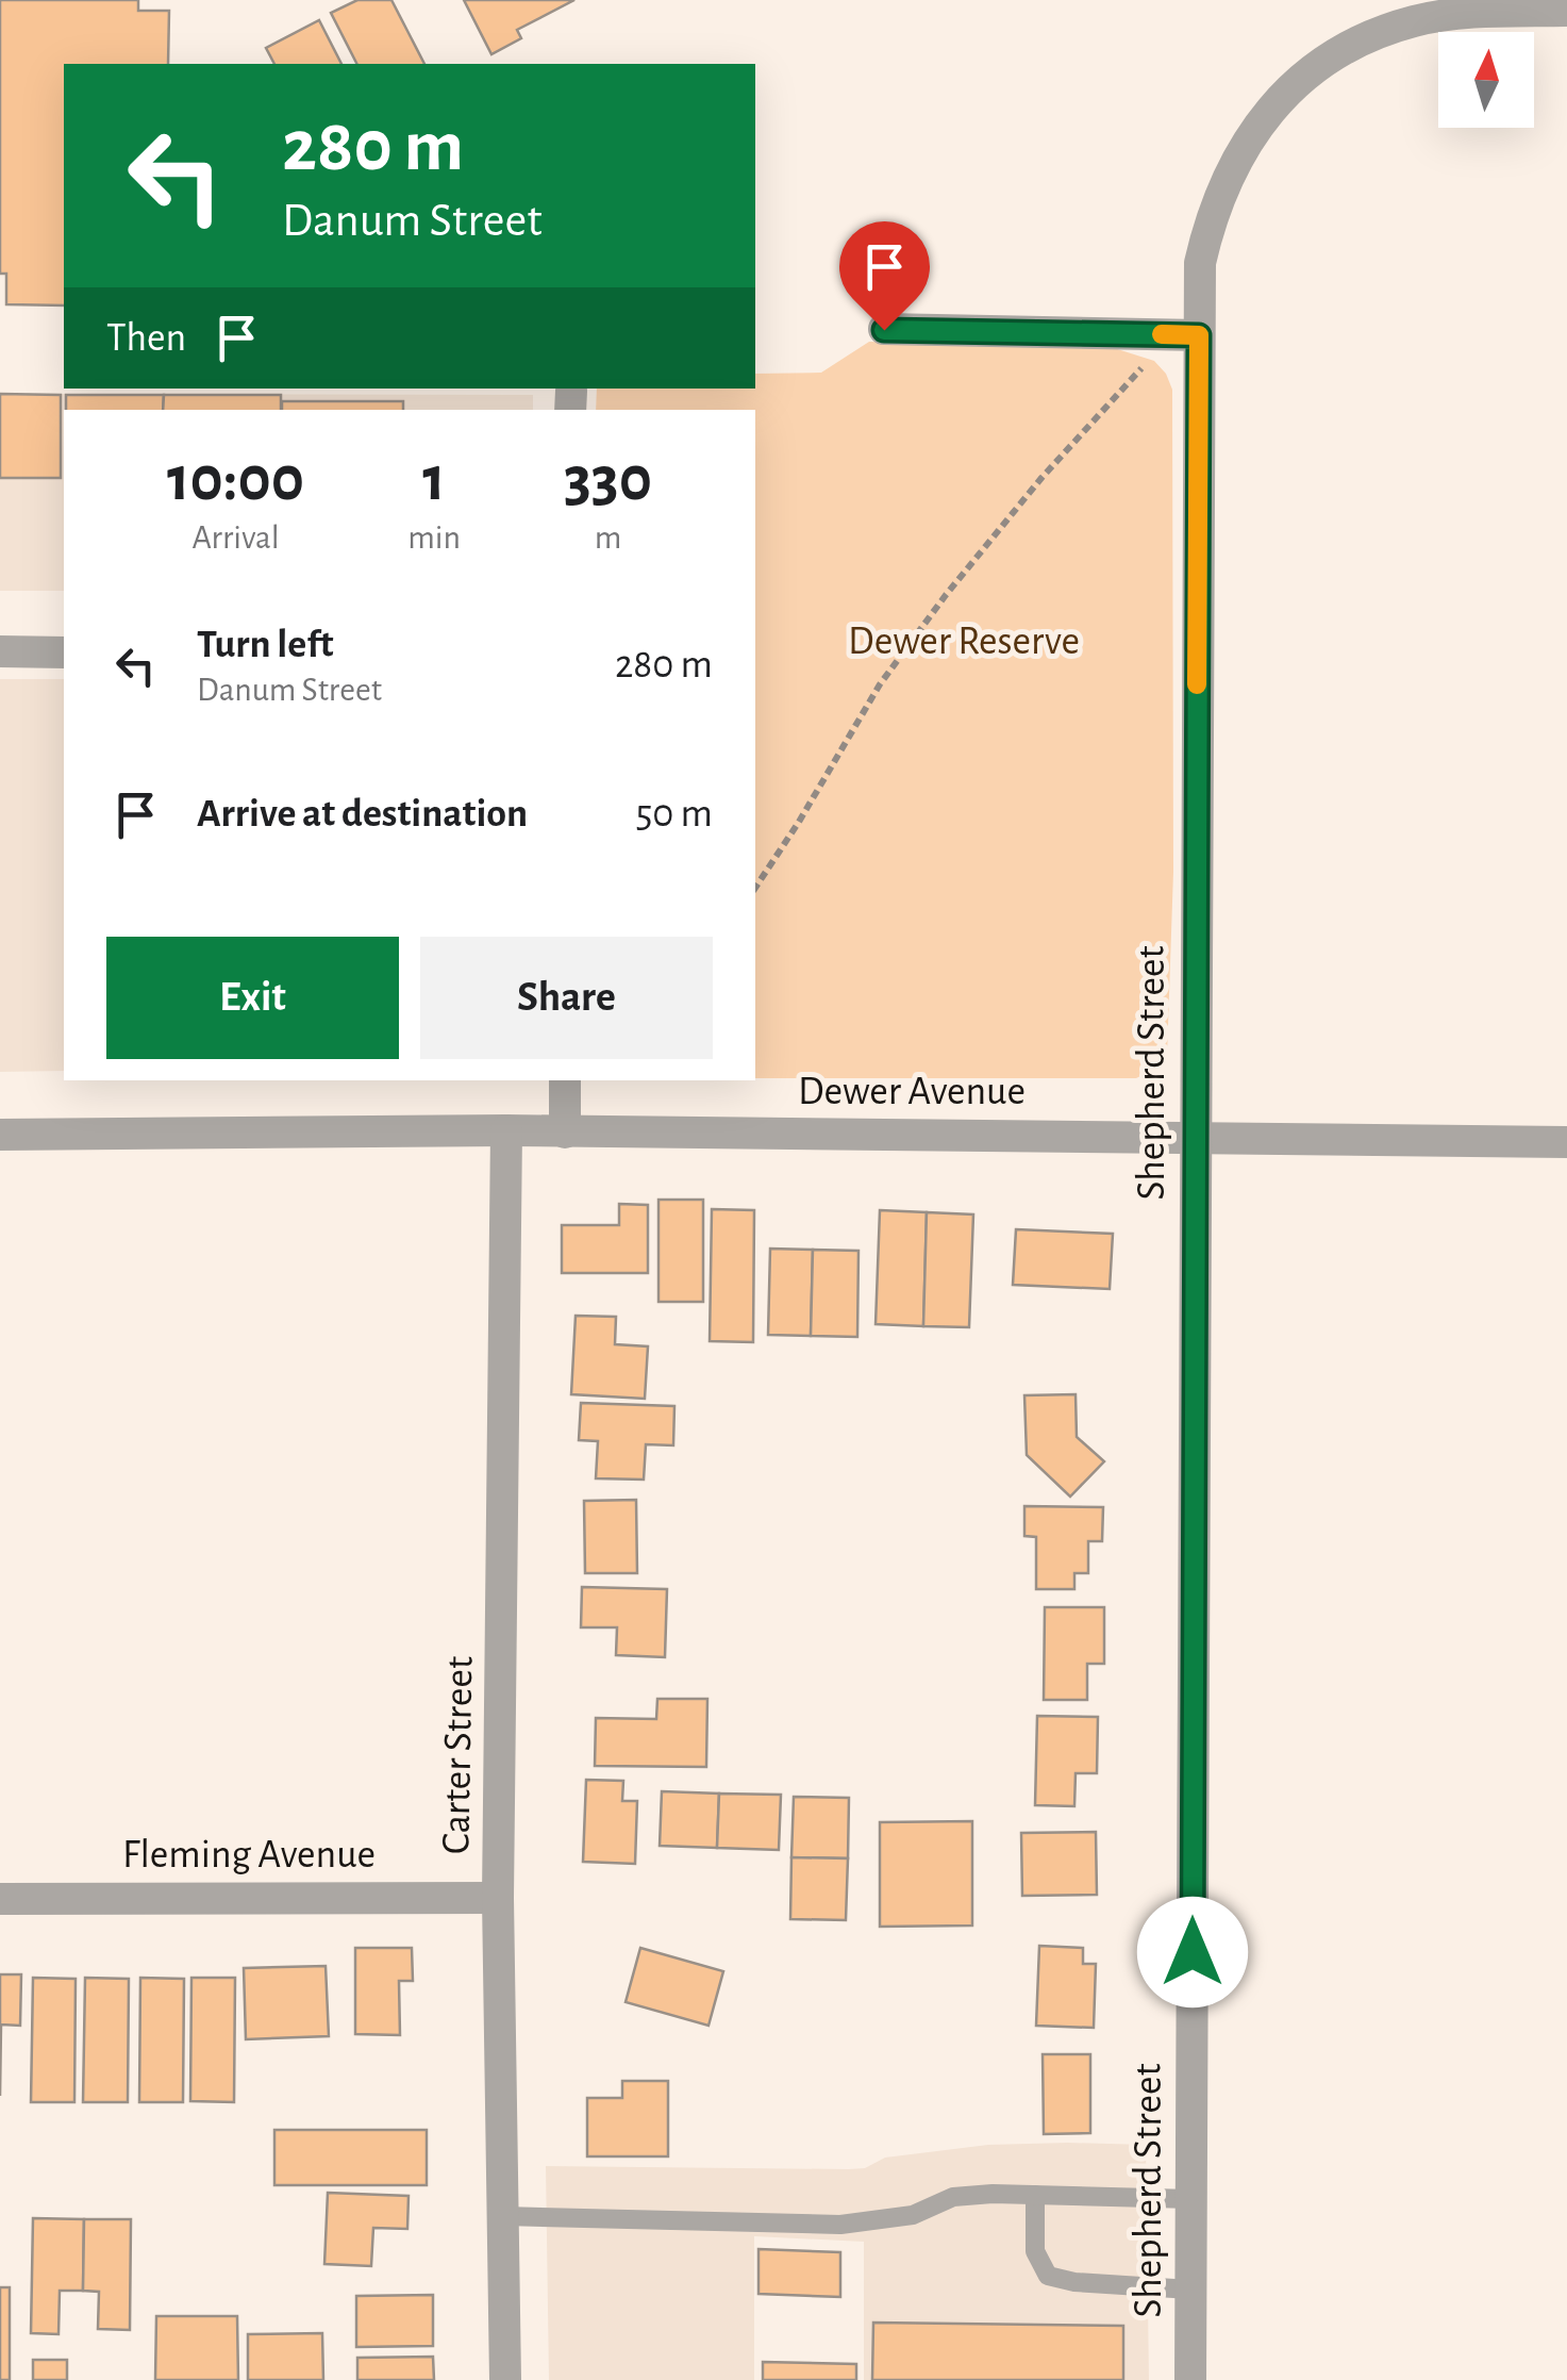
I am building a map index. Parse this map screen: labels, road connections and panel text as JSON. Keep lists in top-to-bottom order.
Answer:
{
  "streets": {
    "street": [
      "Shepherd Street",
      "Dewer Avenue",
      "Carter Street",
      "Fleming Avenue"
    ]
  },
  "crossings": [
    ["Shepherd Street", "Dewer Avenue"],
    ["Dewer Avenue", "Carter Street"],
    ["Carter Street", "Fleming Avenue"]
  ],
  "parks": ["Dewer Reserve"],
  "north": "top",
  "page": {
    "turn": ["280 m", "Danum Street"],
    "then": "Then",
    "eta": [
      "10:00",
      "Arrival",
      "1",
      "min",
      "330",
      "m"
    ],
    "list": [
      {
        "name": "Turn left",
        "note": "Danum Street",
        "value": "280 m"
      },
      {
        "name": "Arrive at destination",
        "value": "50 m"
      }
    ],
    "buttons": ["Exit", "Share"]
  }
}
